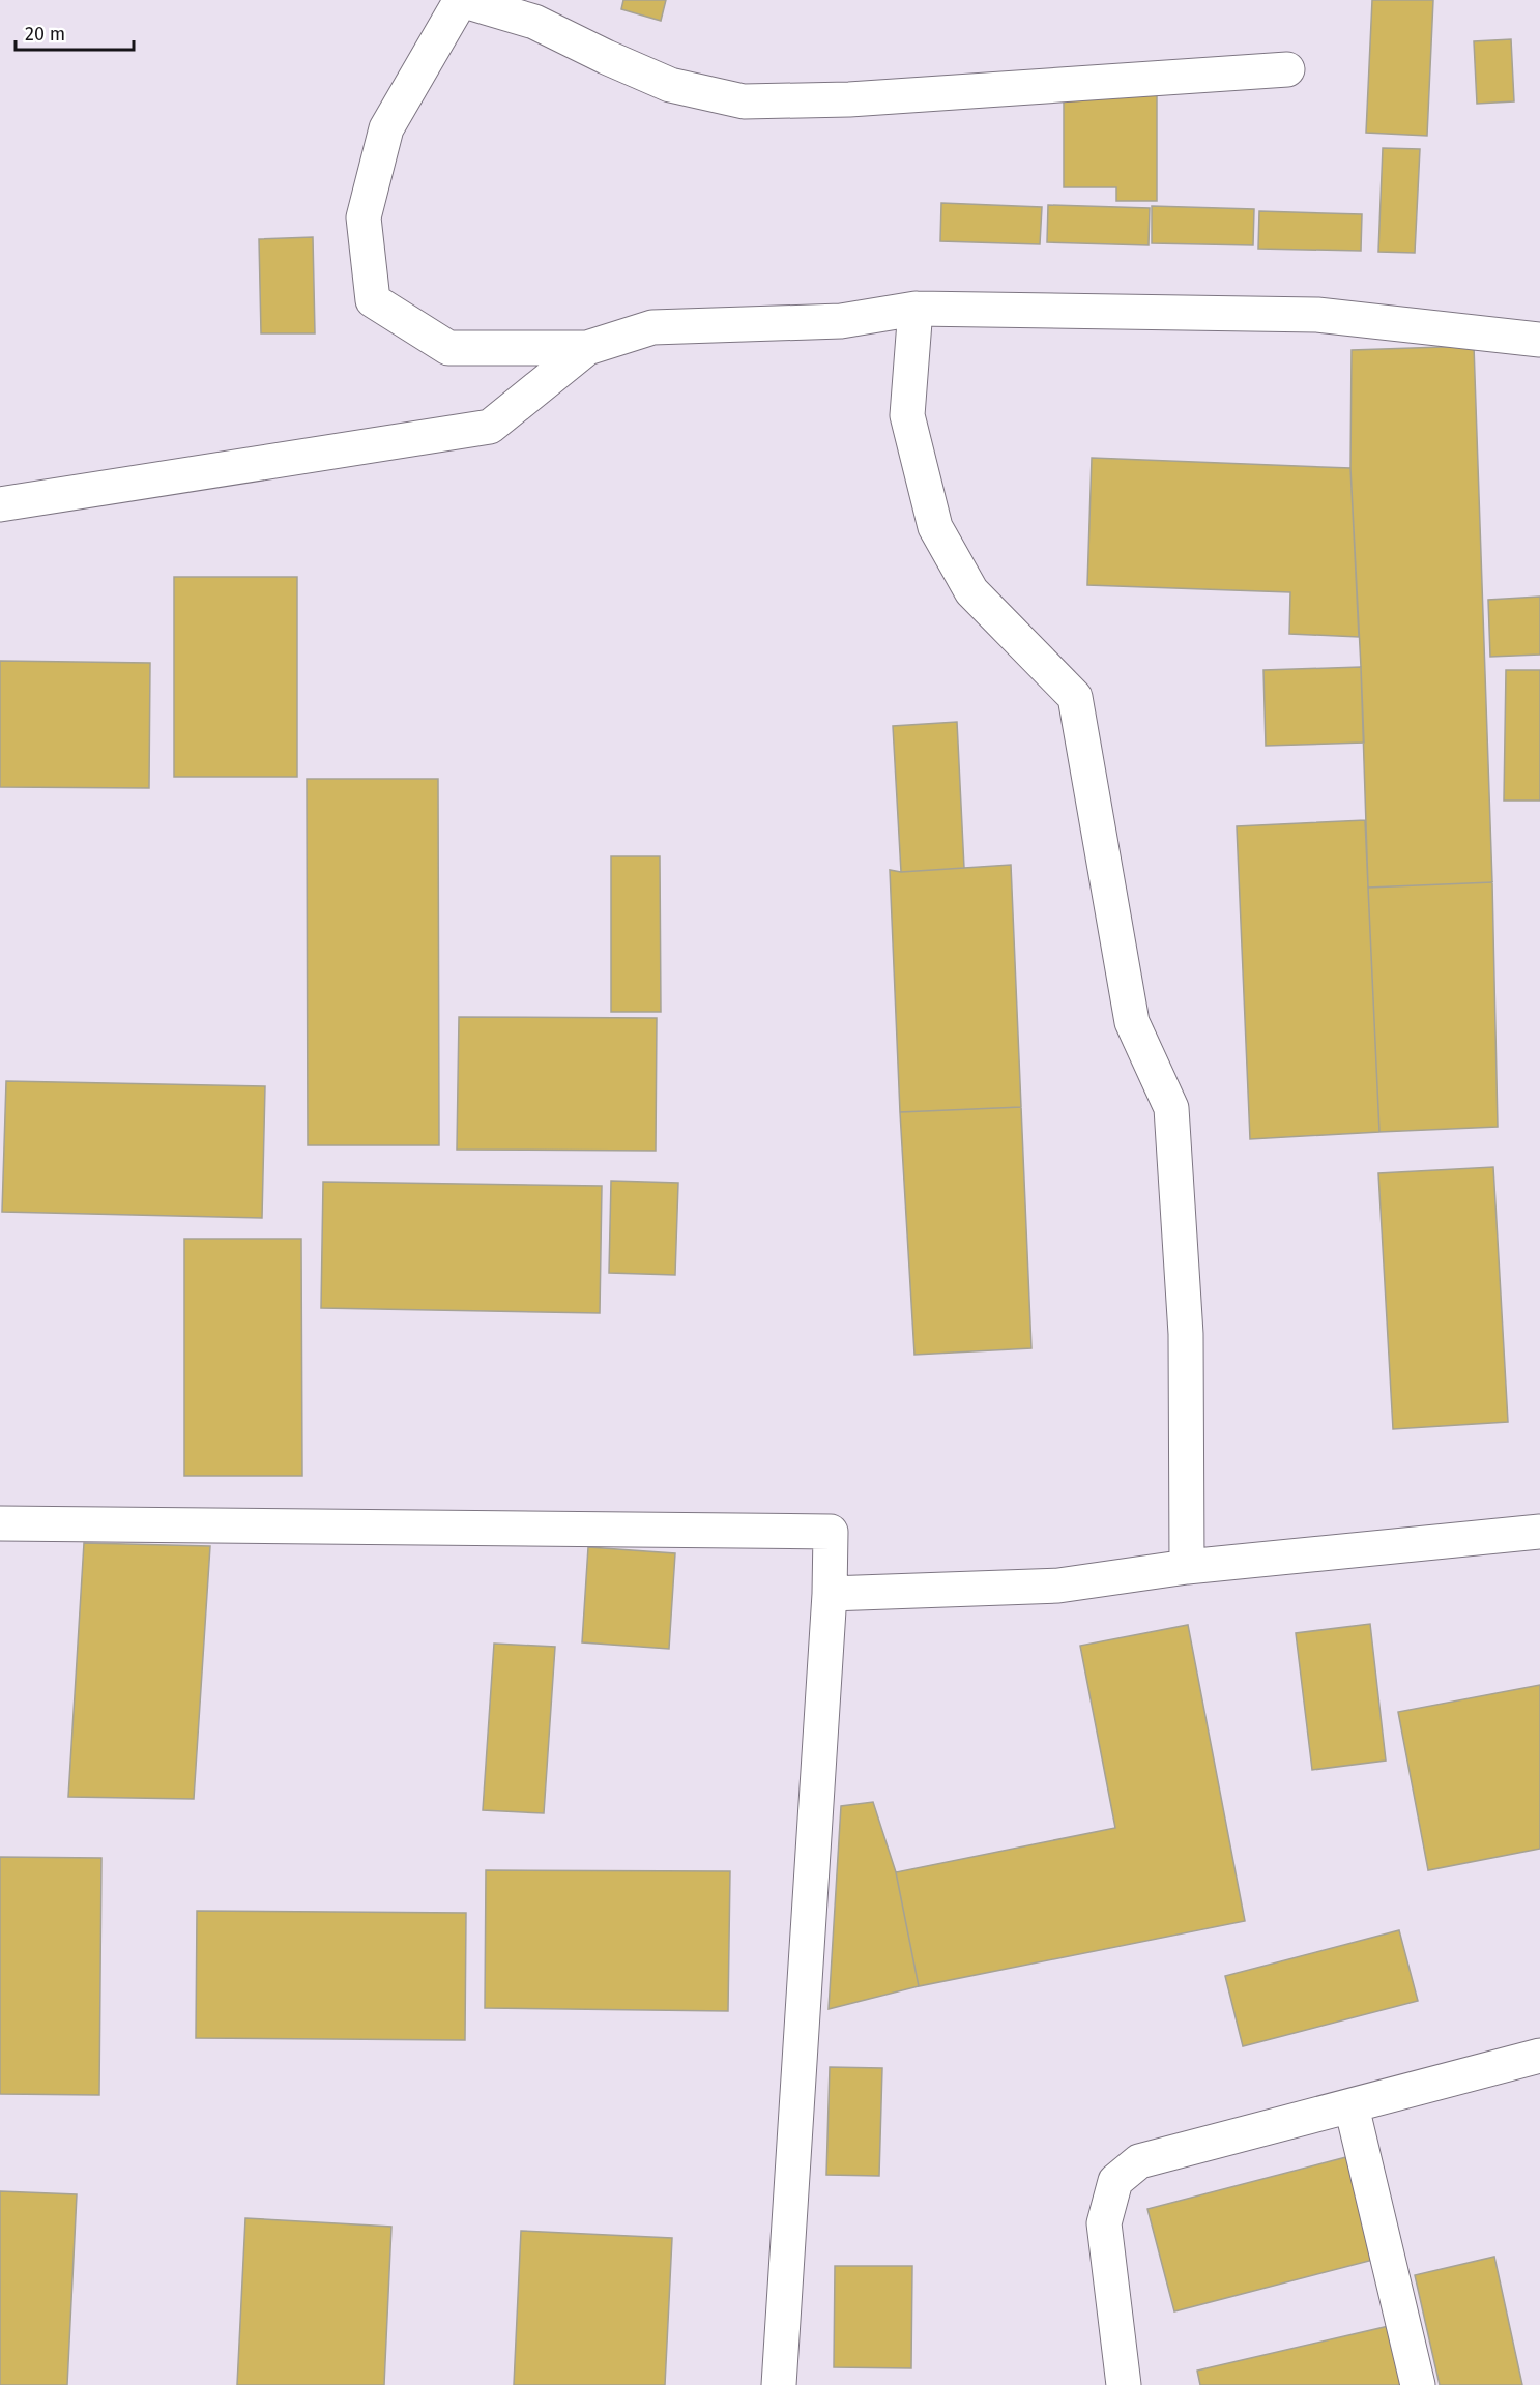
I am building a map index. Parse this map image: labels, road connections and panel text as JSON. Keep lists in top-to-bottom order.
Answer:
{
  "scale_bar": "20 m"
}
